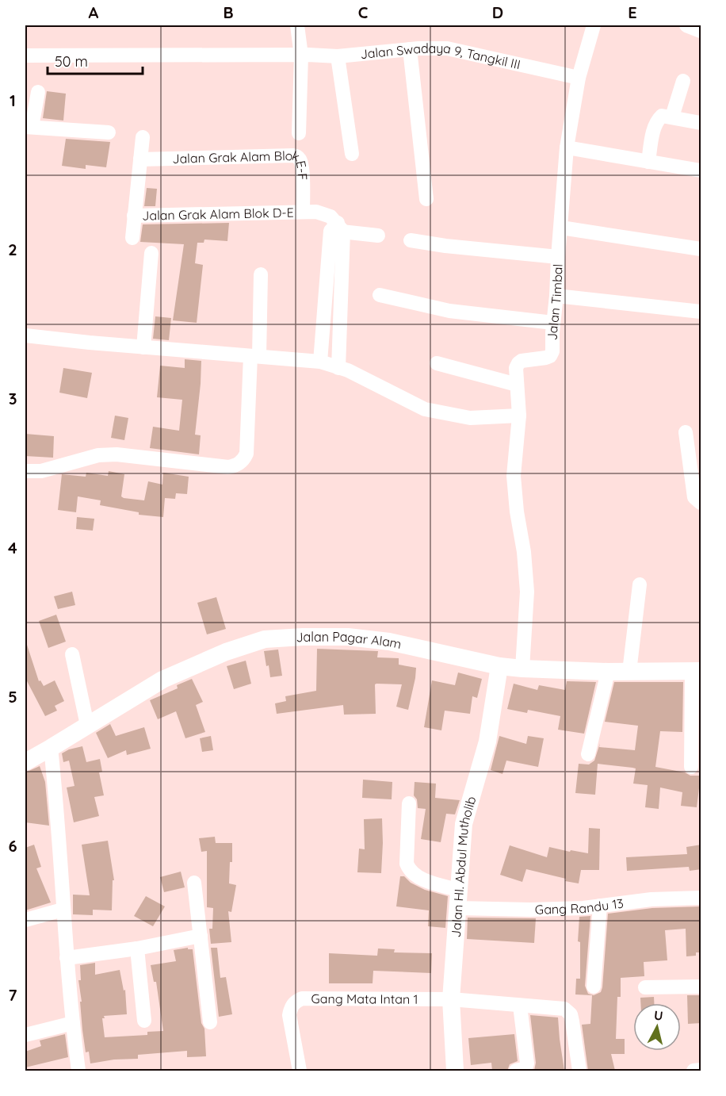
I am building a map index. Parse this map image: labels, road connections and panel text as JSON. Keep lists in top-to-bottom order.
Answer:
{
  "streets": {
    "street": [
      "Jalan Swadaya 9, Tangkil III",
      "Jalan Grak Alam Blok E-F",
      "Jalan Grak Alam Blok D-E",
      "Jalan Timbal",
      "Jalan Pagar Alam",
      "Jalan HI. Abdul Mutholib",
      "Gang Randu 13",
      "Gang Mata Intan 1"
    ]
  },
  "crossings": [
    ["Jalan Swadaya 9, Tangkil III", "Jalan Timbal"],
    ["Jalan Grak Alam Blok E-F", "Jalan Grak Alam Blok D-E"],
    ["Jalan Timbal", "Jalan Pagar Alam"],
    ["Jalan Pagar Alam", "Jalan HI. Abdul Mutholib"],
    ["Jalan HI. Abdul Mutholib", "Gang Randu 13"],
    ["Jalan HI. Abdul Mutholib", "Gang Mata Intan 1"]
  ],
  "scale_bar": "50 m",
  "north": "top",
  "grid": {
    "columns": [
      "A",
      "B",
      "C",
      "D",
      "E"
    ],
    "rows": [
      "1",
      "2",
      "3",
      "4",
      "5",
      "6",
      "7"
    ]
  }
}
